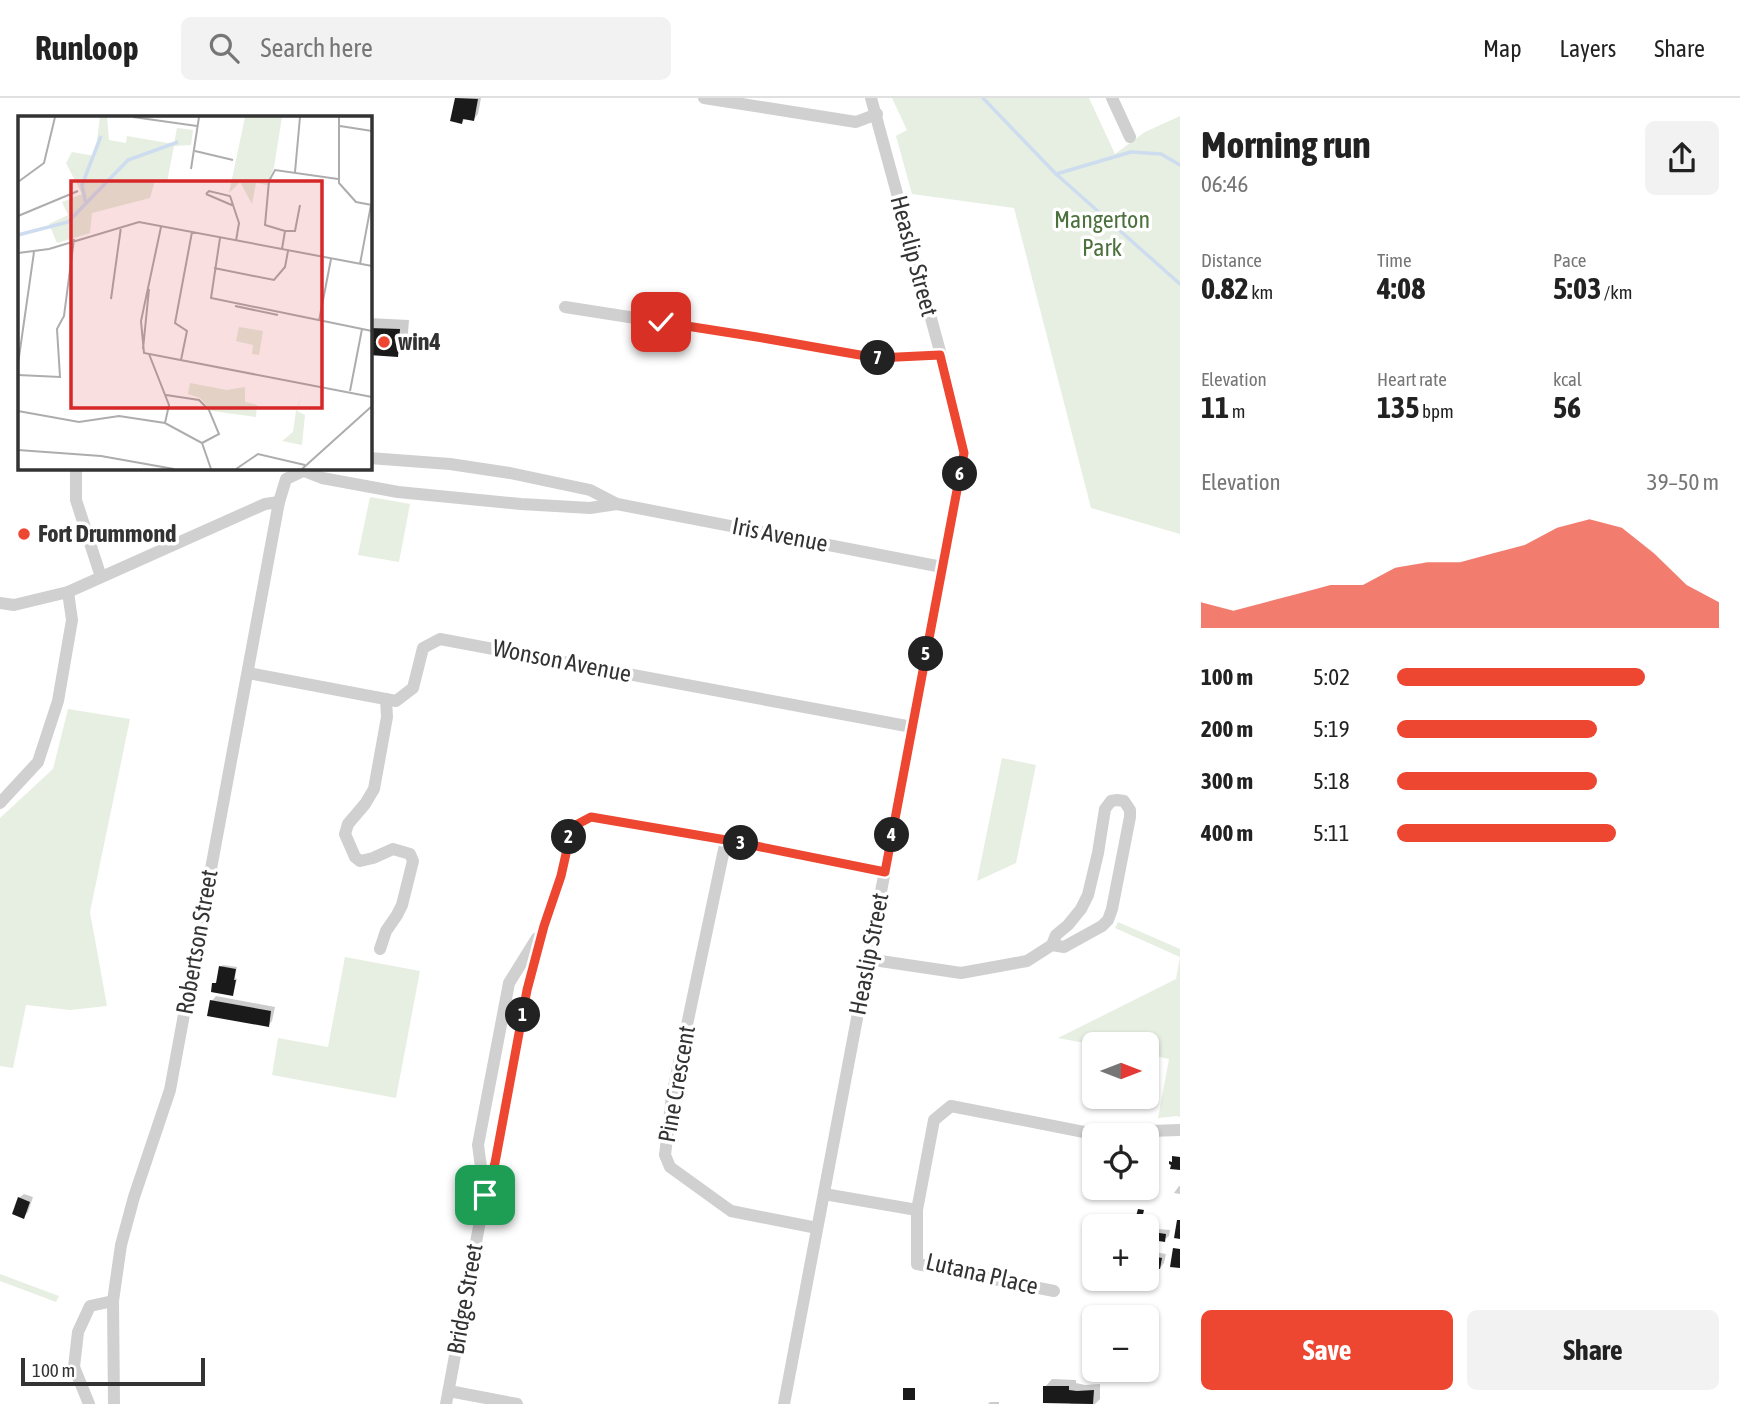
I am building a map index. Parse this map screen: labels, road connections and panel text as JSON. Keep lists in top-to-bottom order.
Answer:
{
  "streets": {
    "street": [
      "Heaslip Street",
      "Iris Avenue",
      "Wonson Avenue",
      "Robertson Street",
      "Pine Crescent",
      "Lutana Place",
      "Bridge Street"
    ]
  },
  "crossings": [
    ["Heaslip Street", "Iris Avenue"],
    ["Heaslip Street", "Wonson Avenue"],
    ["Heaslip Street", "Pine Crescent"],
    ["Heaslip Street", "Bridge Street"],
    ["Iris Avenue", "Robertson Street"],
    ["Pine Crescent", "Bridge Street"]
  ],
  "parks": ["Mangerton Park"],
  "places": ["win4", "Fort Drummond"],
  "scale_bar": "100 m",
  "north": "right",
  "page": {
    "header": "Runloop",
    "search": "Search here",
    "nav": ["Map", "Layers", "Share"],
    "heading": ["Morning run", "06:46"],
    "stats": [
      ["Distance", "0.82 km"],
      ["Time", "4:08"],
      ["Pace", "5:03 /km"],
      ["Elevation", "11 m"],
      ["Heart rate", "135 bpm"],
      ["kcal", "56"]
    ],
    "pins": [
      "7",
      "6",
      "5",
      "4",
      "2",
      "3",
      "1"
    ],
    "chart": ["Elevation", "39–50 m"],
    "list": [
      {
        "name": "100 m",
        "note": "5:02"
      },
      {
        "name": "200 m",
        "note": "5:19"
      },
      {
        "name": "300 m",
        "note": "5:18"
      },
      {
        "name": "400 m",
        "note": "5:11"
      }
    ],
    "map_buttons": ["+", "−"],
    "buttons": ["Save", "Share"],
    "scale": "100 m"
  }
}
